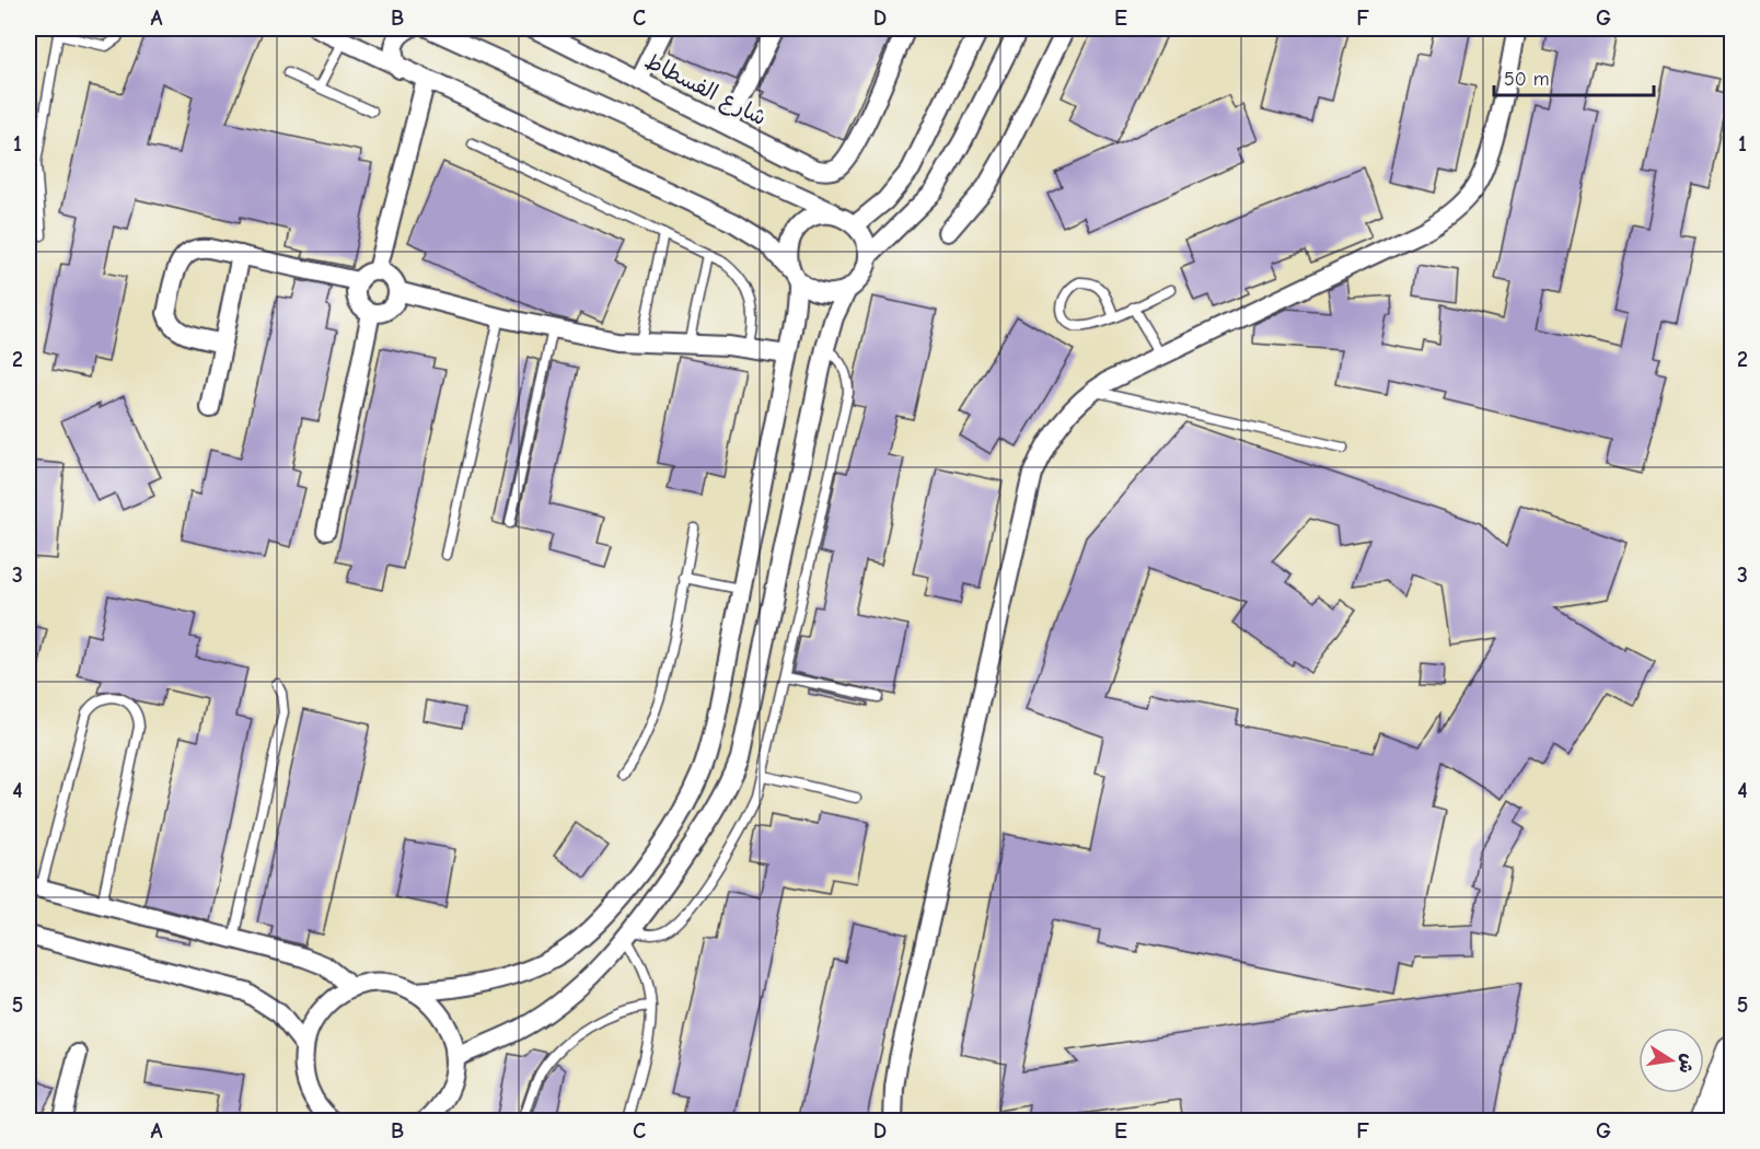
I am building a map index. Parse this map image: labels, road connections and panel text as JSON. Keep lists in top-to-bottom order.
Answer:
{
  "streets": {
    "street": ["شارع الفسطاط"]
  },
  "scale_bar": "50 m",
  "north": "right",
  "grid": {
    "columns": [
      "A",
      "B",
      "C",
      "D",
      "E",
      "F",
      "G"
    ],
    "rows": [
      "1",
      "2",
      "3",
      "4",
      "5"
    ]
  }
}
